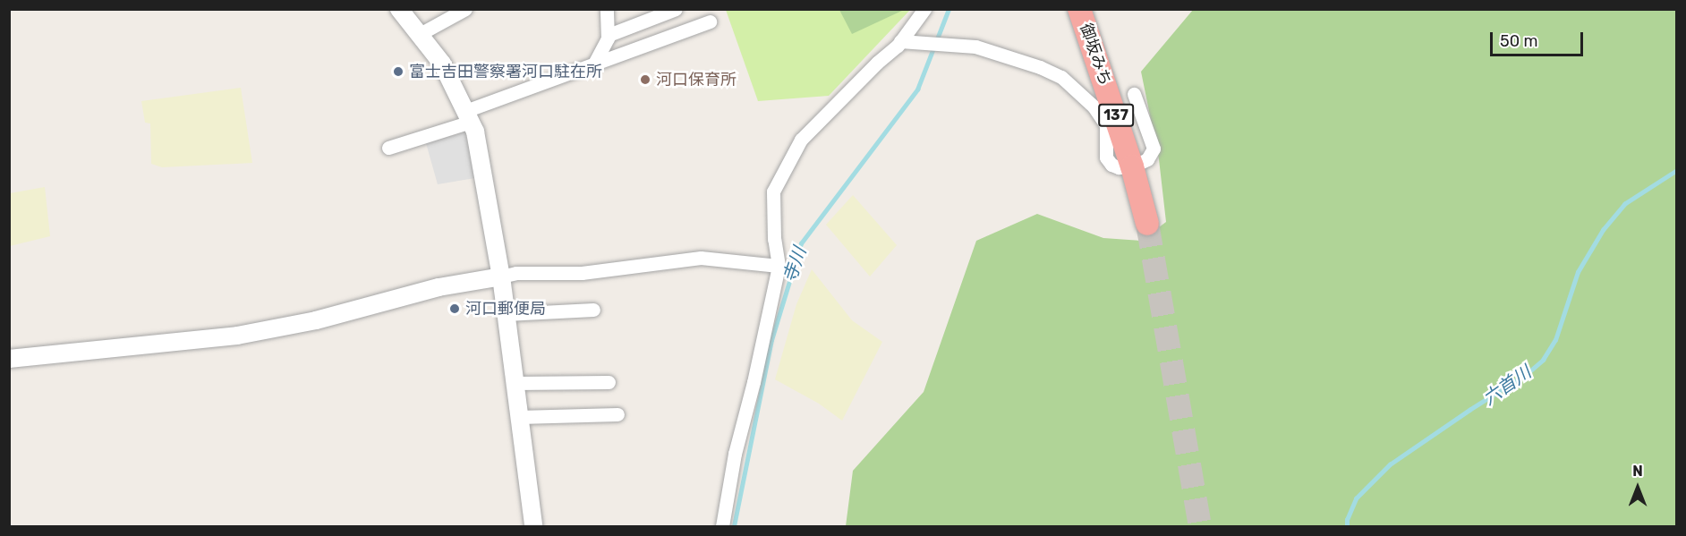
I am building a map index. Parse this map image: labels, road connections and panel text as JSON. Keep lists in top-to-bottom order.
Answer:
{
  "streets": {
    "highway": ["御坂みち", "137"]
  },
  "water": ["寺川", "六首川"],
  "places": ["富士吉田警察署河口駐在所", "河口保育所", "河口郵便局"],
  "scale_bar": "50 m",
  "north": "top"
}
